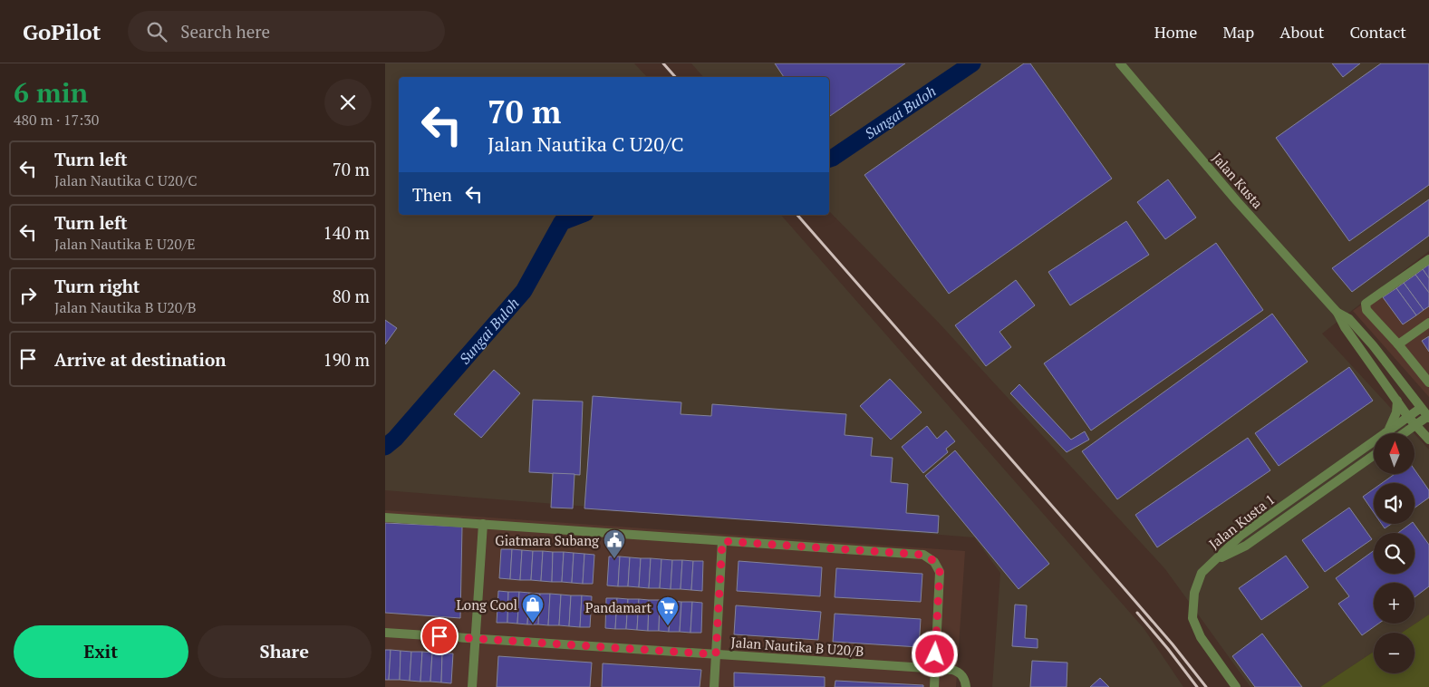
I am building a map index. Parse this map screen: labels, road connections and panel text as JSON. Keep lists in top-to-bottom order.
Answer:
{
  "streets": {
    "street": ["Jalan Kusta", "Jalan Kusta 1", "Jalan Nautika B U20/B"]
  },
  "crossings": [
    ["Jalan Kusta", "Jalan Kusta 1"]
  ],
  "water": ["Sungai Buloh"],
  "places": {
    "public building": ["Giatmara Subang"],
    "shop": ["Long Cool"],
    "supermarket": ["Pandamart"]
  },
  "north": "top",
  "page": {
    "header": "GoPilot",
    "search": "Search here",
    "nav": [
      "Home",
      "Map",
      "About",
      "Contact"
    ],
    "heading": ["6 min", "480 m · 17:30"],
    "turn": ["70 m", "Jalan Nautika C U20/C"],
    "list": [
      {
        "name": "Turn left",
        "note": "Jalan Nautika C U20/C",
        "value": "70 m"
      },
      {
        "name": "Turn left",
        "note": "Jalan Nautika E U20/E",
        "value": "140 m"
      },
      {
        "name": "Turn right",
        "note": "Jalan Nautika B U20/B",
        "value": "80 m"
      },
      {
        "name": "Arrive at destination",
        "value": "190 m"
      }
    ],
    "then": "Then",
    "map_buttons": ["+", "−"],
    "buttons": ["Exit", "Share"]
  }
}
